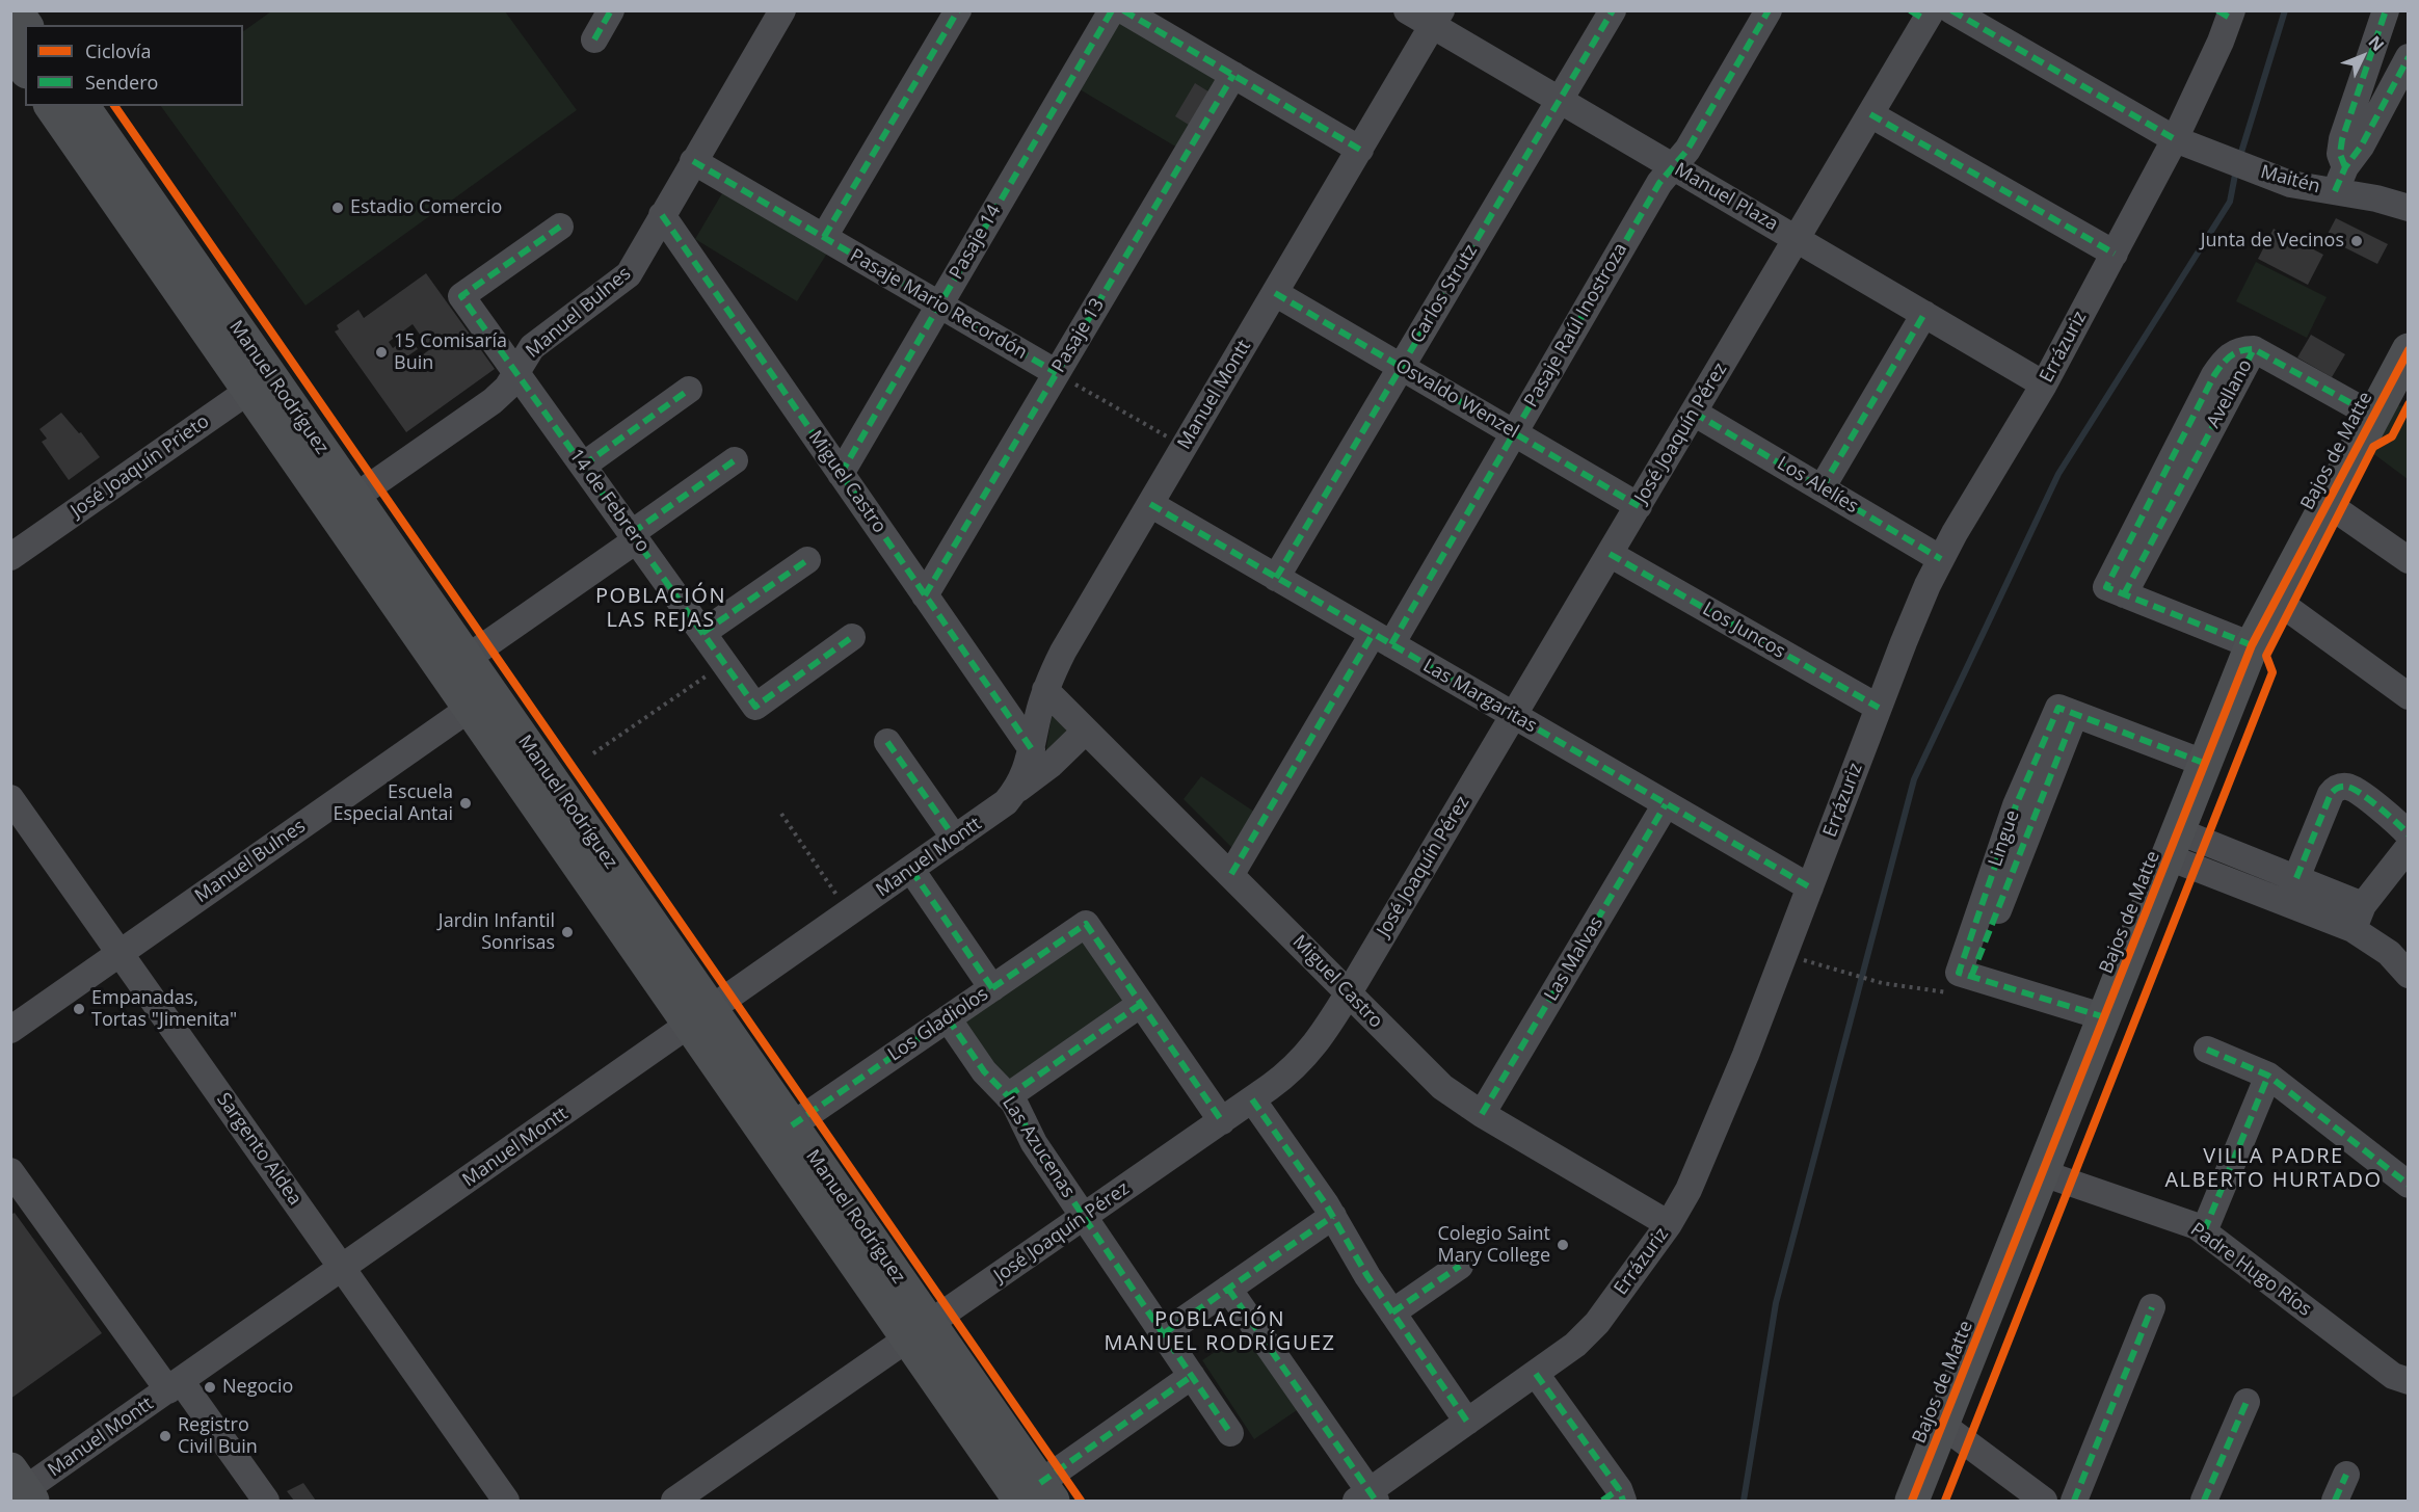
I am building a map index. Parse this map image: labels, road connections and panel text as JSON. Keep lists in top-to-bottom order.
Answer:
{
  "streets": {
    "main road": ["Manuel Rodríguez", "Bajos de Matte"],
    "street": [
      "Maitén",
      "Manuel Plaza",
      "Pasaje 14",
      "Carlos Strutz",
      "Pasaje Mario Recordón",
      "Manuel Bulnes",
      "Pasaje Raúl Inostroza",
      "Pasaje 13",
      "Errázuriz",
      "Avellano",
      "Manuel Montt",
      "Osvaldo Wenzel",
      "José Joaquín Pérez",
      "José Joaquín Prieto",
      "Miguel Castro",
      "Los Alelíes",
      "14 de Febrero",
      "Los Juncos",
      "Las Margaritas",
      "Lingue",
      "Las Malvas",
      "Los Gladiolos",
      "Las Azucenas",
      "Sargento Aldea",
      "Padre Hugo Ríos"
    ]
  },
  "crossings": [
    ["Maitén", "Errázuriz"],
    ["Manuel Plaza", "Carlos Strutz"],
    ["Manuel Plaza", "Pasaje Raúl Inostroza"],
    ["Manuel Plaza", "Errázuriz"],
    ["Manuel Plaza", "Manuel Montt"],
    ["Manuel Plaza", "José Joaquín Pérez"],
    ["Pasaje 14", "Pasaje Mario Recordón"],
    ["Pasaje 14", "Miguel Castro"],
    ["Carlos Strutz", "Osvaldo Wenzel"],
    ["Carlos Strutz", "Las Margaritas"],
    ["Pasaje Mario Recordón", "Manuel Bulnes"],
    ["Pasaje Mario Recordón", "Pasaje 13"],
    ["Manuel Bulnes", "Manuel Rodríguez"],
    ["Manuel Bulnes", "Miguel Castro"],
    ["Manuel Bulnes", "14 de Febrero"],
    ["Manuel Bulnes", "Sargento Aldea"],
    ["Pasaje Raúl Inostroza", "Osvaldo Wenzel"],
    ["Pasaje Raúl Inostroza", "Miguel Castro"],
    ["Pasaje Raúl Inostroza", "Las Margaritas"],
    ["Pasaje 13", "Miguel Castro"],
    ["Errázuriz", "Miguel Castro"],
    ["Errázuriz", "Los Alelíes"],
    ["Errázuriz", "Los Juncos"],
    ["Errázuriz", "Las Margaritas"],
    ["Manuel Rodríguez", "Manuel Montt"],
    ["Manuel Rodríguez", "José Joaquín Pérez"],
    ["Manuel Rodríguez", "José Joaquín Prieto"],
    ["Manuel Rodríguez", "Los Gladiolos"],
    ["Avellano", "Bajos de Matte"],
    ["Manuel Montt", "Osvaldo Wenzel"],
    ["Manuel Montt", "Miguel Castro"],
    ["Manuel Montt", "Las Margaritas"],
    ["Manuel Montt", "Sargento Aldea"],
    ["Osvaldo Wenzel", "José Joaquín Pérez"],
    ["José Joaquín Pérez", "Miguel Castro"],
    ["José Joaquín Pérez", "Los Alelíes"],
    ["José Joaquín Pérez", "Los Juncos"],
    ["José Joaquín Pérez", "Las Margaritas"],
    ["José Joaquín Pérez", "Las Azucenas"],
    ["Bajos de Matte", "Lingue"],
    ["Bajos de Matte", "Padre Hugo Ríos"],
    ["Miguel Castro", "Las Malvas"],
    ["Las Margaritas", "Las Malvas"],
    ["Los Gladiolos", "Las Azucenas"]
  ],
  "districts": ["POBLACIÓN LAS REJAS", "VILLA PADRE ALBERTO HURTADO", "POBLACIÓN MANUEL RODRÍGUEZ"],
  "places": [
    "Estadio Comercio",
    "Junta de Vecinos",
    "15 Comisaría Buin",
    "Escuela Especial Antai",
    "Jardin Infantil Sonrisas",
    "Empanadas, Tortas \"Jimenita\"",
    "Colegio Saint Mary College",
    "Negocio",
    "Registro Civil Buin"
  ],
  "legend": ["Ciclovía", "Sendero"],
  "north": "top right"
}
